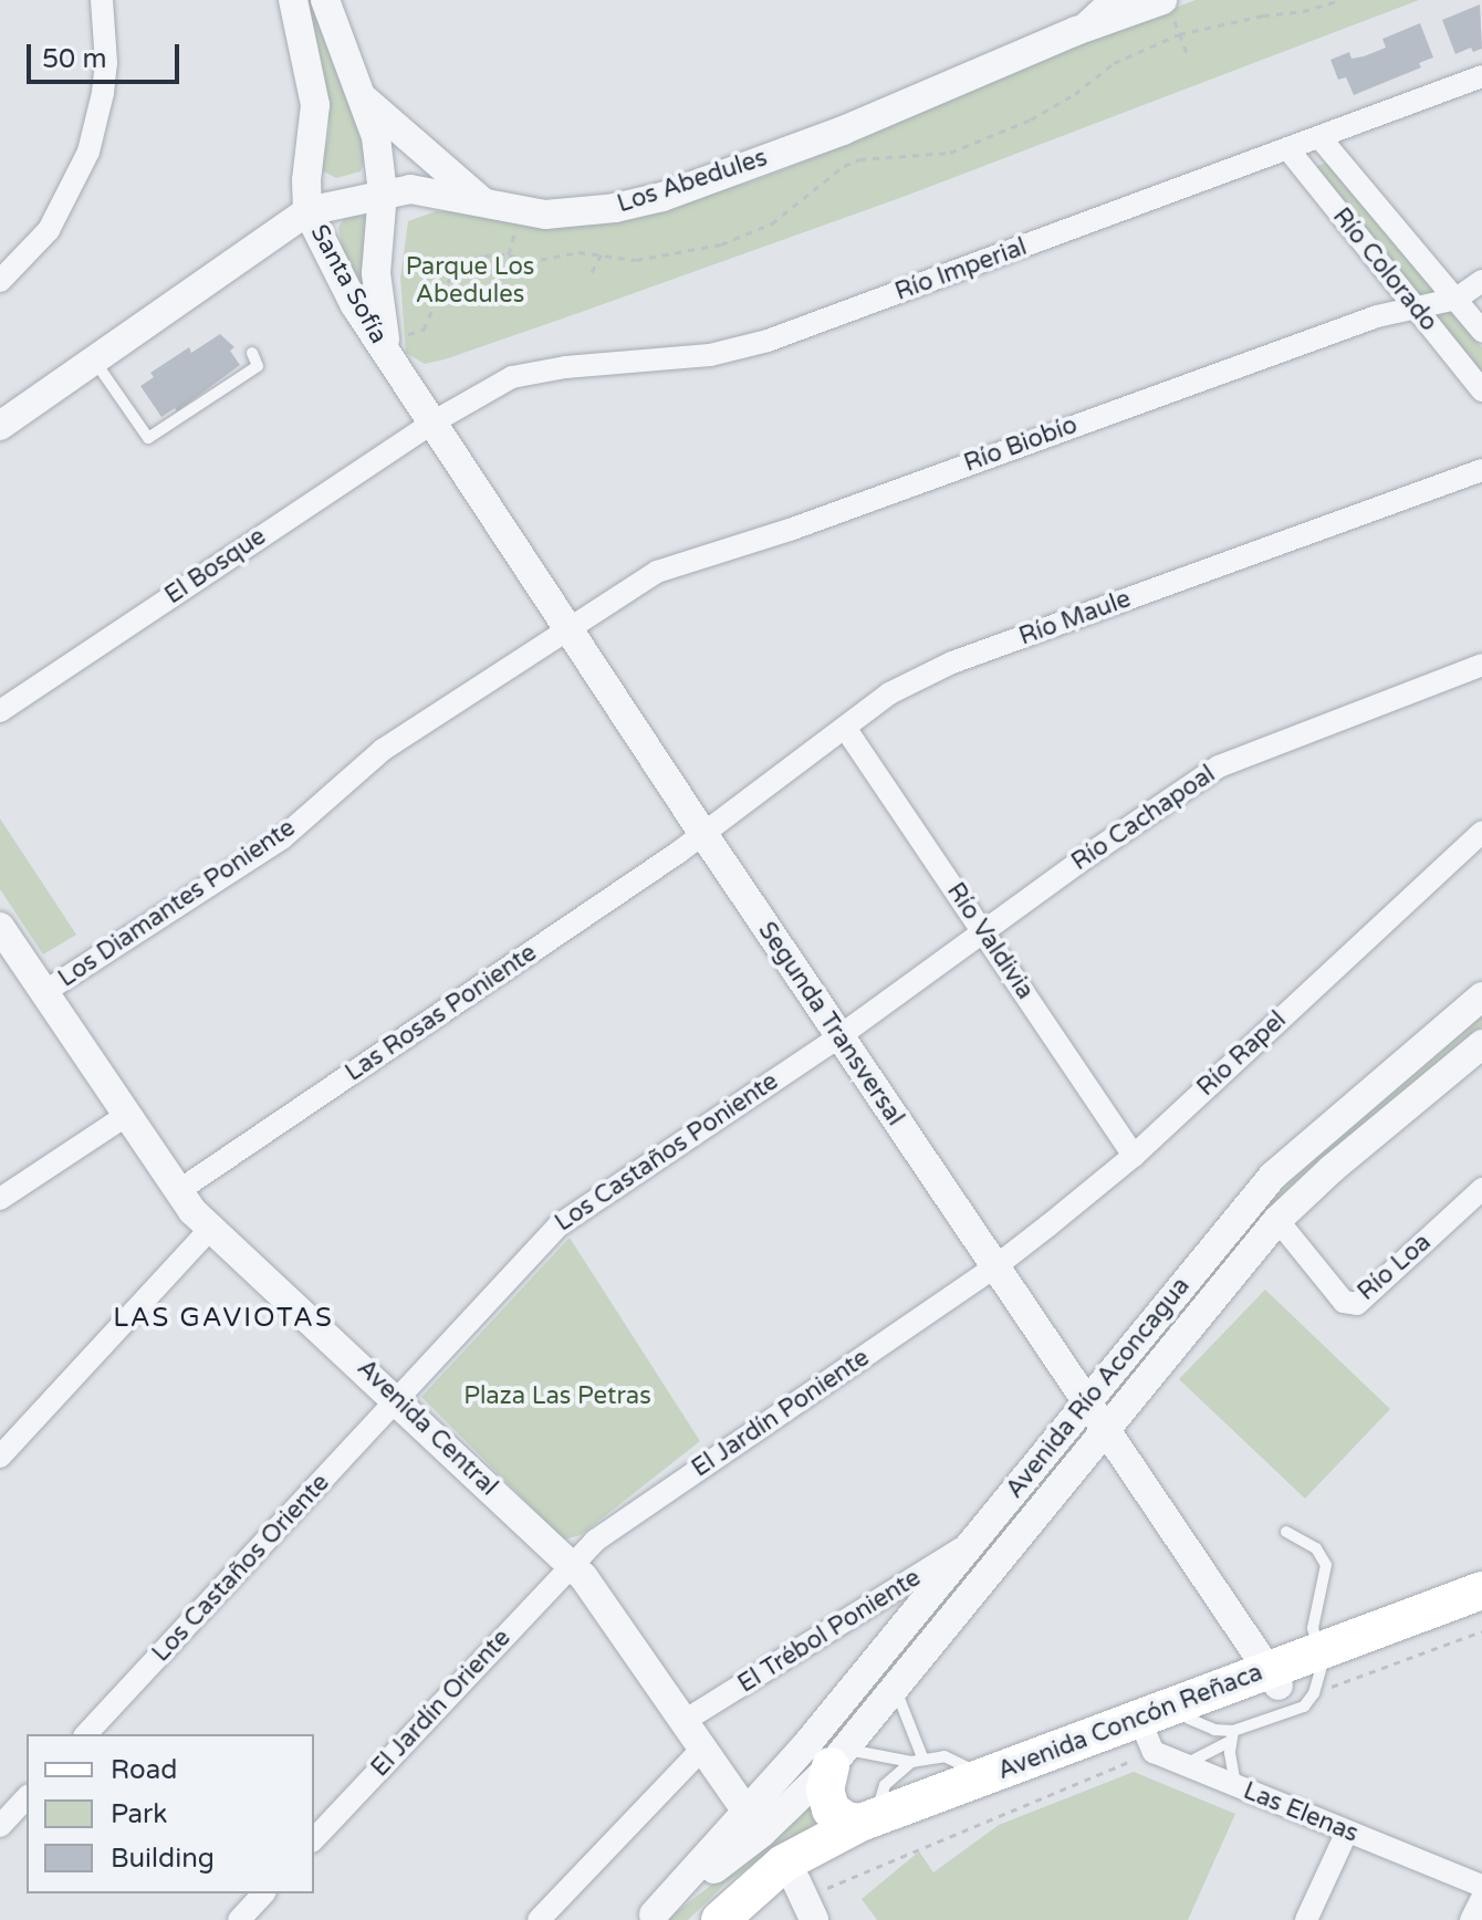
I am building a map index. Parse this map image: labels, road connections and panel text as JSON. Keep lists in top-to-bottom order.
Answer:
{
  "streets": {
    "main road": ["Avenida Concón Reñaca"],
    "street": [
      "Los Abedules",
      "Río Imperial",
      "Río Colorado",
      "Santa Sofía",
      "Río Biobío",
      "El Bosque",
      "Río Maule",
      "Río Cachapoal",
      "Los Diamantes Poniente",
      "Río Valdivia",
      "Las Rosas Poniente",
      "Segunda Transversal",
      "Río Rapel",
      "Los Castaños Poniente",
      "Río Loa",
      "Avenida Río Aconcagua",
      "El Jardín Poniente",
      "Avenida Central",
      "Los Castaños Oriente",
      "El Trébol Poniente",
      "El Jardín Oriente",
      "Las Elenas"
    ]
  },
  "crossings": [
    ["Los Abedules", "Santa Sofía"],
    ["Río Imperial", "Río Colorado"],
    ["Río Imperial", "El Bosque"],
    ["Río Imperial", "Segunda Transversal"],
    ["Río Colorado", "Río Biobío"],
    ["Santa Sofía", "Segunda Transversal"],
    ["Río Biobío", "Los Diamantes Poniente"],
    ["Río Biobío", "Segunda Transversal"],
    ["El Bosque", "Segunda Transversal"],
    ["Río Maule", "Río Valdivia"],
    ["Río Maule", "Las Rosas Poniente"],
    ["Río Maule", "Segunda Transversal"],
    ["Río Cachapoal", "Río Valdivia"],
    ["Río Cachapoal", "Segunda Transversal"],
    ["Río Cachapoal", "Los Castaños Poniente"],
    ["Los Diamantes Poniente", "Segunda Transversal"],
    ["Los Diamantes Poniente", "Avenida Central"],
    ["Río Valdivia", "Río Rapel"],
    ["Las Rosas Poniente", "Segunda Transversal"],
    ["Las Rosas Poniente", "Avenida Central"],
    ["Segunda Transversal", "Río Rapel"],
    ["Segunda Transversal", "Los Castaños Poniente"],
    ["Segunda Transversal", "Avenida Río Aconcagua"],
    ["Segunda Transversal", "El Jardín Poniente"],
    ["Segunda Transversal", "Avenida Concón Reñaca"],
    ["Río Rapel", "El Jardín Poniente"],
    ["Los Castaños Poniente", "Avenida Central"],
    ["Los Castaños Poniente", "Los Castaños Oriente"],
    ["Río Loa", "Avenida Río Aconcagua"],
    ["Avenida Río Aconcagua", "Avenida Central"],
    ["Avenida Río Aconcagua", "El Trébol Poniente"],
    ["Avenida Río Aconcagua", "Avenida Concón Reñaca"],
    ["El Jardín Poniente", "Avenida Central"],
    ["El Jardín Poniente", "El Jardín Oriente"],
    ["Avenida Central", "Los Castaños Oriente"],
    ["Avenida Central", "El Trébol Poniente"],
    ["Avenida Central", "El Jardín Oriente"],
    ["Avenida Central", "Avenida Concón Reñaca"],
    ["Avenida Concón Reñaca", "Las Elenas"]
  ],
  "districts": ["LAS GAVIOTAS"],
  "parks": ["Parque Los Abedules", "Plaza Las Petras"],
  "legend": ["Road", "Park", "Building"],
  "scale_bar": "50 m"
}
